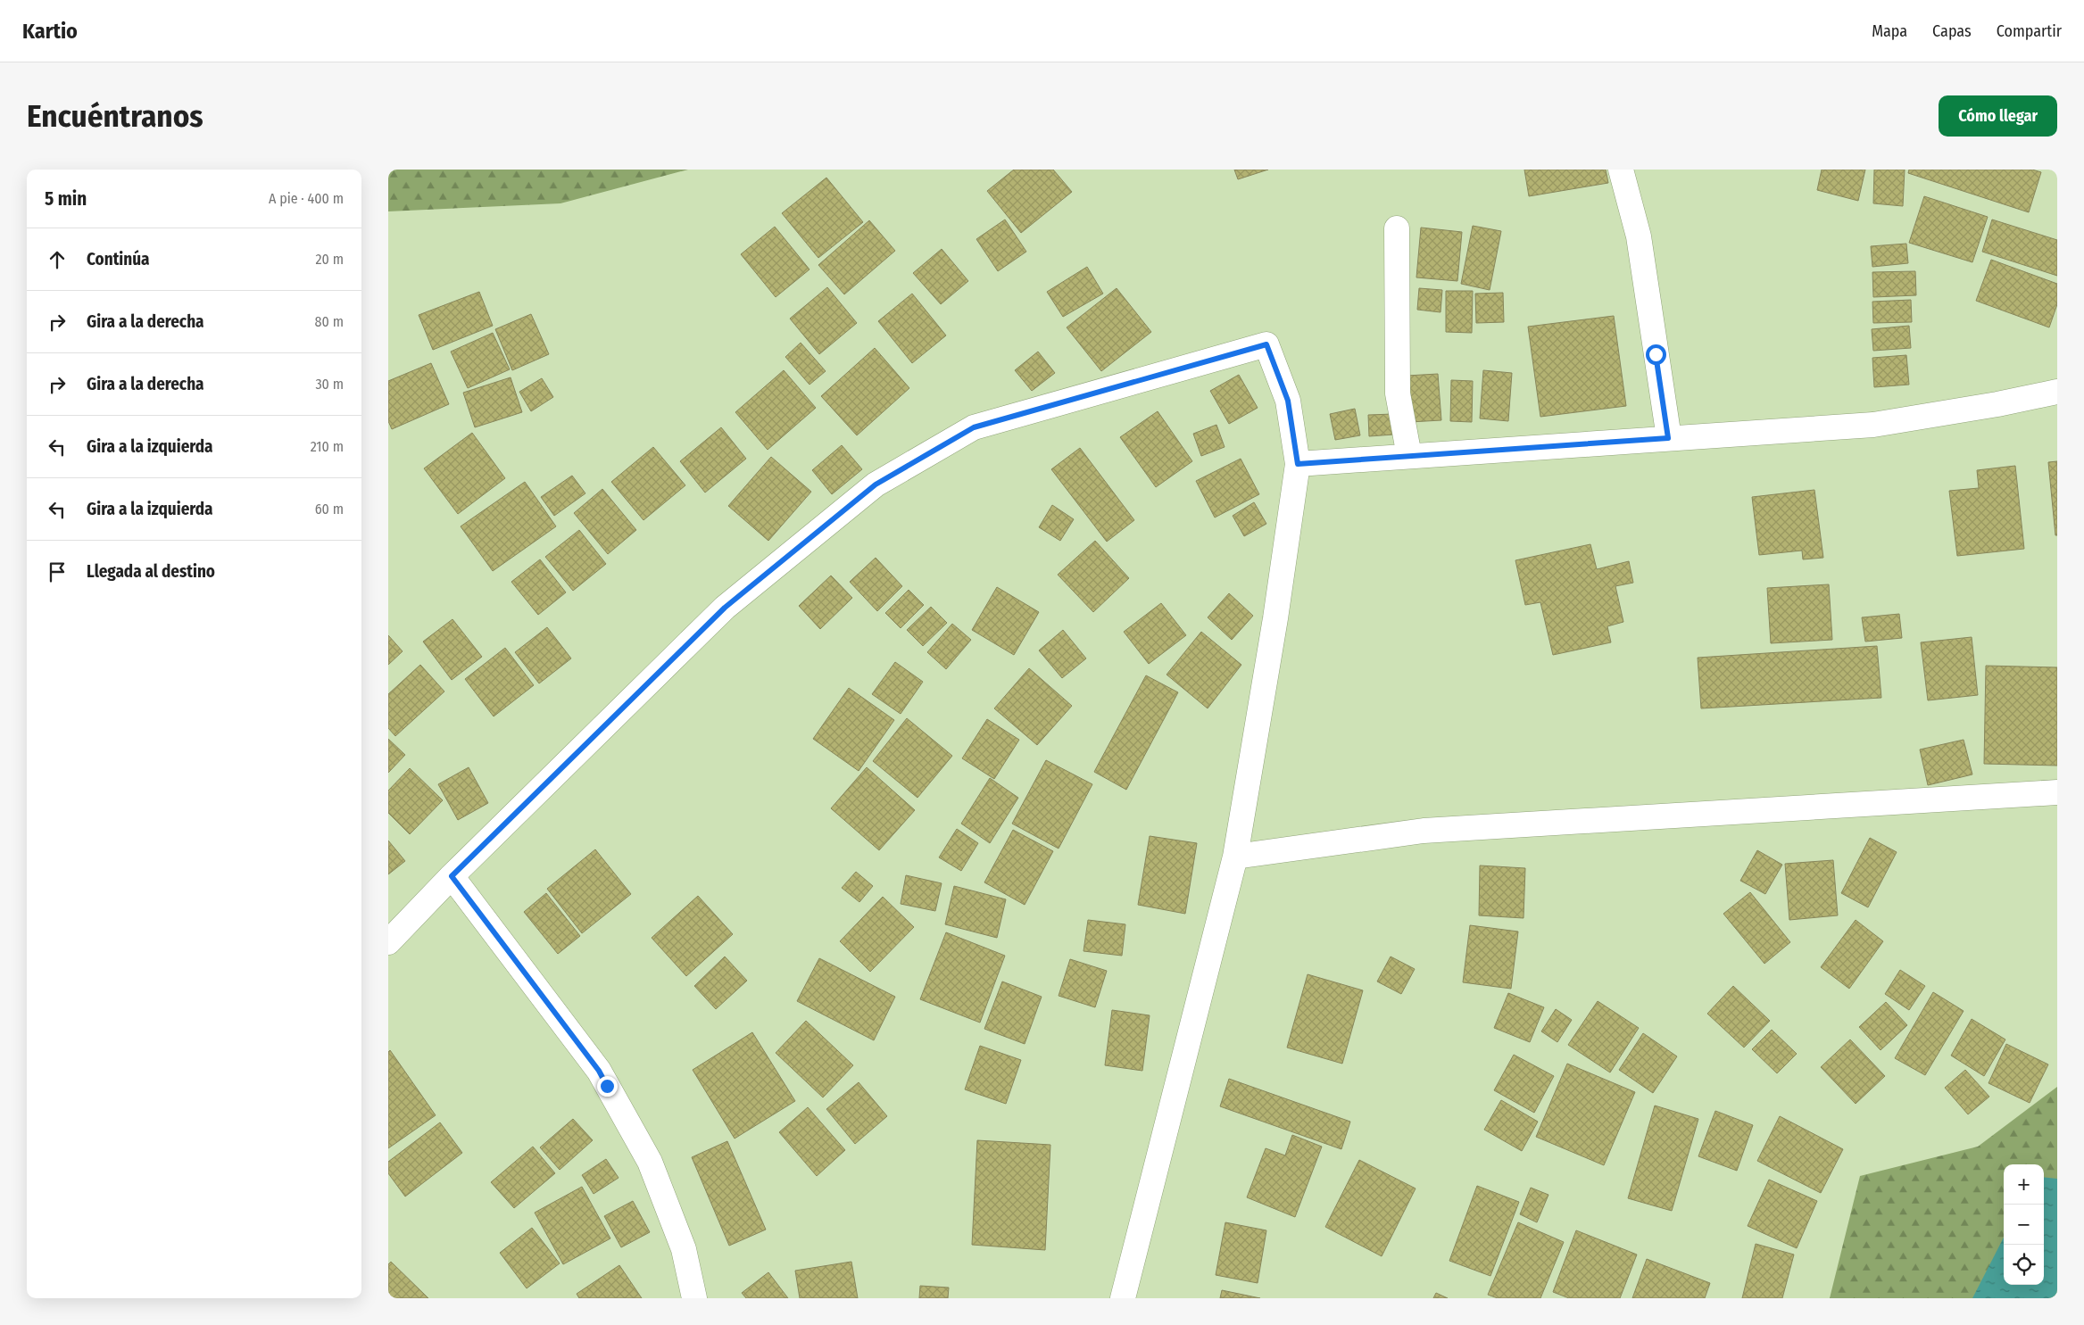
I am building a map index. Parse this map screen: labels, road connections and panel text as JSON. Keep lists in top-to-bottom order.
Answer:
{
  "page": {
    "header": "Kartio",
    "nav": ["Mapa", "Capas", "Compartir"],
    "buttons": "Cómo llegar",
    "title": "Encuéntranos",
    "heading": ["5 min", "A pie · 400 m"],
    "list": [
      ["Continúa", "20 m"],
      ["Gira a la derecha", "80 m"],
      ["Gira a la derecha", "30 m"],
      ["Gira a la izquierda", "210 m"],
      ["Gira a la izquierda", "60 m"],
      "Llegada al destino"
    ],
    "map_buttons": ["+", "−"]
  }
}
